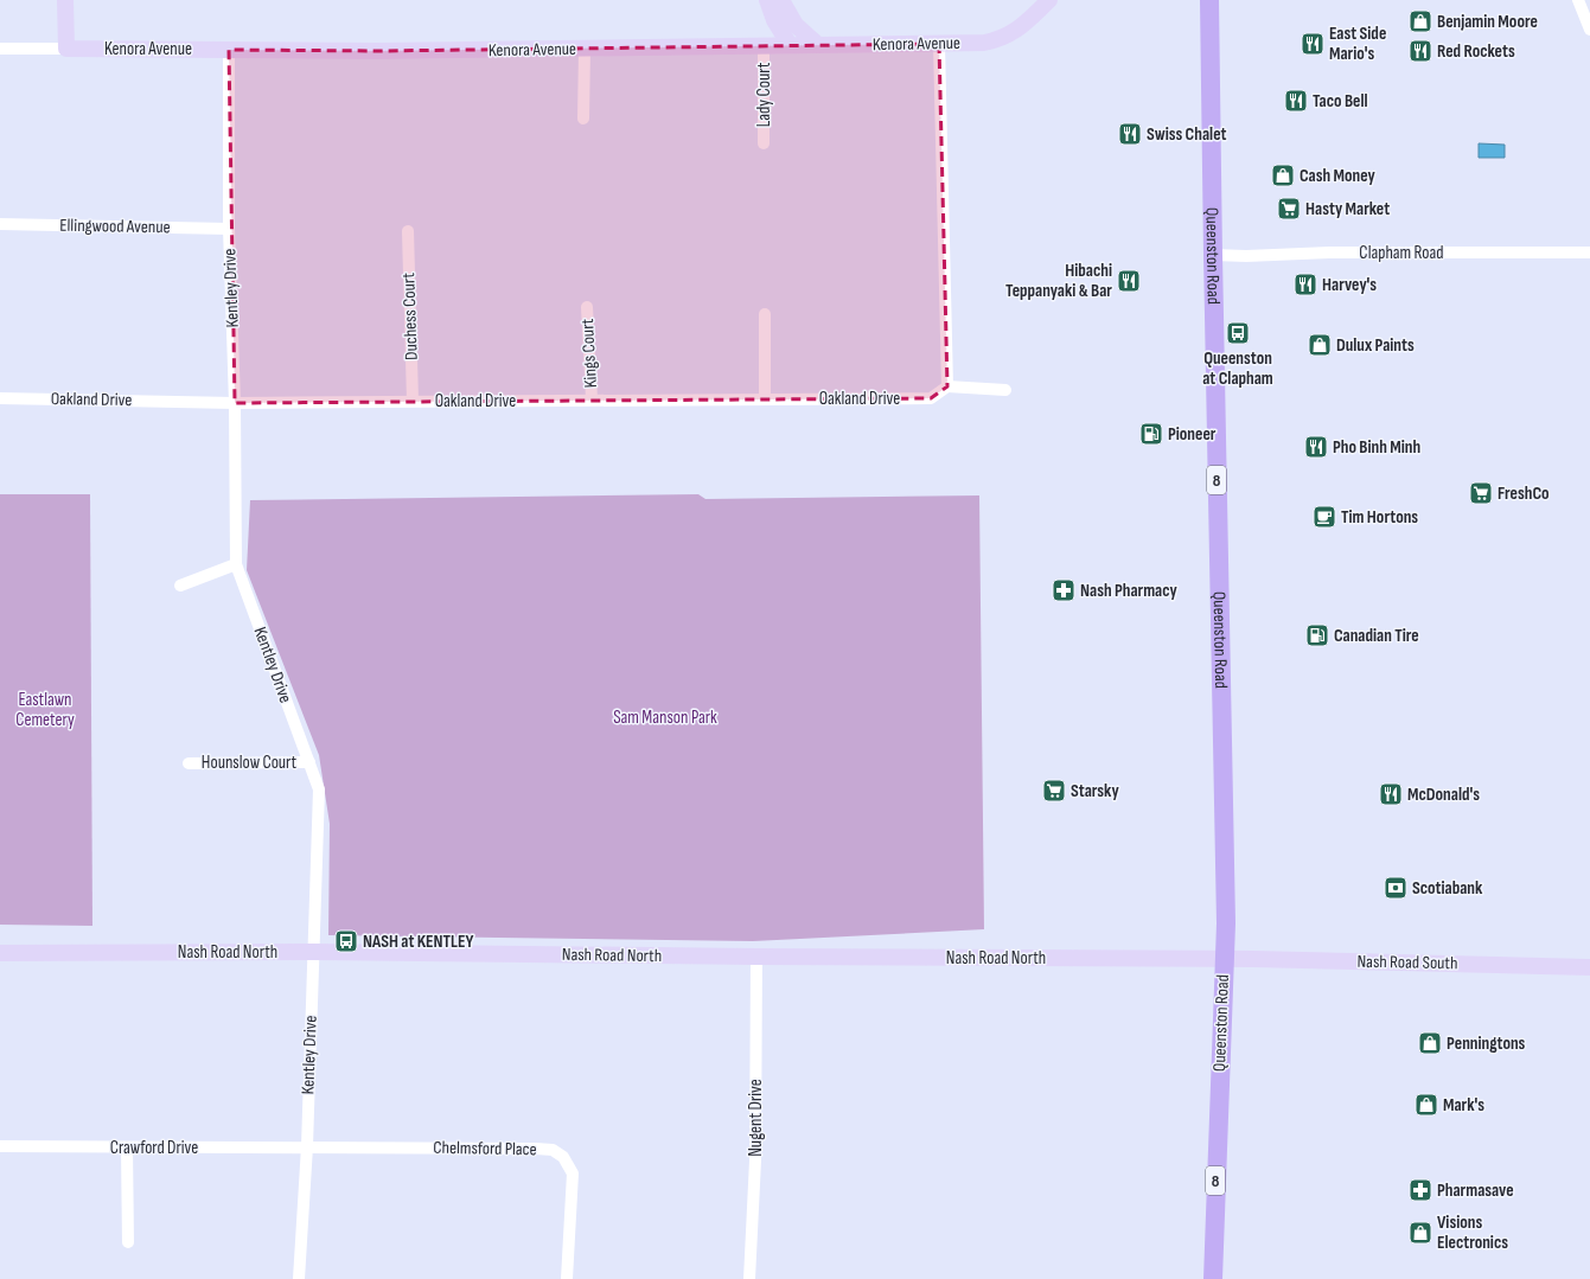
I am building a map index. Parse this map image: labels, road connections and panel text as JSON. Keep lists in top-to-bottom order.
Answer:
{
  "streets": {
    "main road": ["Queenston Road", "8"],
    "street": [
      "Kenora Avenue",
      "Lady Court",
      "Ellingwood Avenue",
      "Clapham Road",
      "Kentley Drive",
      "Duchess Court",
      "Kings Court",
      "Oakland Drive",
      "Hounslow Court",
      "Nash Road North",
      "Nash Road South",
      "Nugent Drive",
      "Crawford Drive",
      "Chelmsford Place"
    ]
  },
  "crossings": [
    ["Kenora Avenue", "Lady Court"],
    ["Kenora Avenue", "Kentley Drive"],
    ["Ellingwood Avenue", "Kentley Drive"],
    ["Clapham Road", "Queenston Road"],
    ["Queenston Road", "Nash Road North"],
    ["Queenston Road", "Nash Road South"],
    ["Kentley Drive", "Oakland Drive"],
    ["Kentley Drive", "Hounslow Court"],
    ["Kentley Drive", "Nash Road North"],
    ["Kentley Drive", "Crawford Drive"],
    ["Kentley Drive", "Chelmsford Place"],
    ["Duchess Court", "Oakland Drive"],
    ["Kings Court", "Oakland Drive"],
    ["Nash Road North", "Nash Road South"],
    ["Nash Road North", "Nugent Drive"],
    ["Crawford Drive", "Chelmsford Place"]
  ],
  "parks": ["Eastlawn Cemetery", "Sam Manson Park"],
  "places": {
    "shop": [
      "Benjamin Moore",
      "Cash Money",
      "Dulux Paints",
      "Penningtons",
      "Mark's",
      "Visions Electronics"
    ],
    "restaurant": [
      "East Side Mario's",
      "Red Rockets",
      "Taco Bell",
      "Swiss Chalet",
      "Hibachi Teppanyaki & Bar",
      "Harvey's",
      "Pho Binh Minh",
      "McDonald's"
    ],
    "supermarket": ["Hasty Market", "FreshCo", "Starsky"],
    "bus stop": ["Queenston at Clapham", "NASH at KENTLEY"],
    "fuel station": ["Pioneer", "Canadian Tire"],
    "cafe": ["Tim Hortons"],
    "pharmacy": ["Nash Pharmacy", "Pharmasave"],
    "bank": ["Scotiabank"]
  }
}
